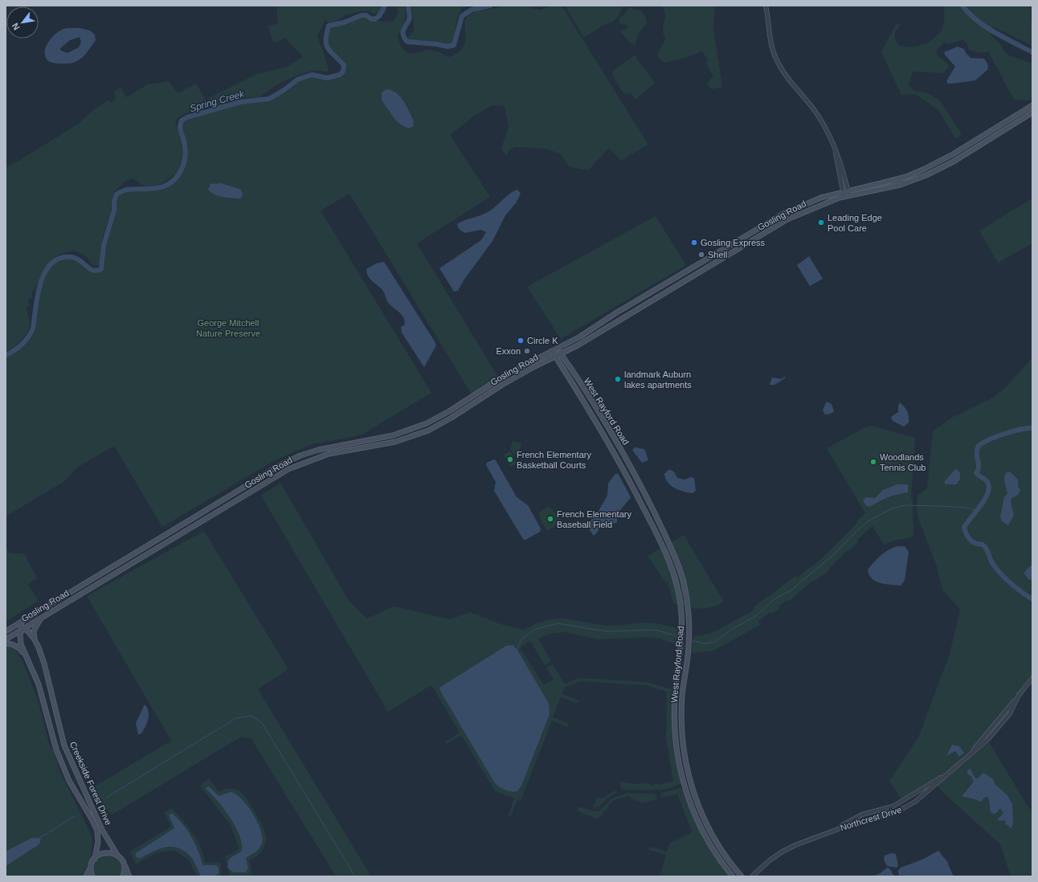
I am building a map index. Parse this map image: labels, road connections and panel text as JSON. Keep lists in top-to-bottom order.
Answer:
{
  "streets": {
    "main road": ["Gosling Road", "West Rayford Road", "Creekside Forest Drive"],
    "street": ["Northcrest Drive"]
  },
  "crossings": [
    ["Gosling Road", "West Rayford Road"],
    ["Gosling Road", "Creekside Forest Drive"]
  ],
  "water": ["Spring Creek"],
  "parks": ["George Mitchell Nature Preserve"],
  "places": [
    "Leading Edge Pool Care",
    "Gosling Express",
    "Shell",
    "Circle K",
    "Exxon",
    "landmark Auburn lakes apartments",
    "French Elementary Basketball Courts",
    "Woodlands Tennis Club",
    "French Elementary Baseball Field"
  ],
  "north": "bottom left"
}
